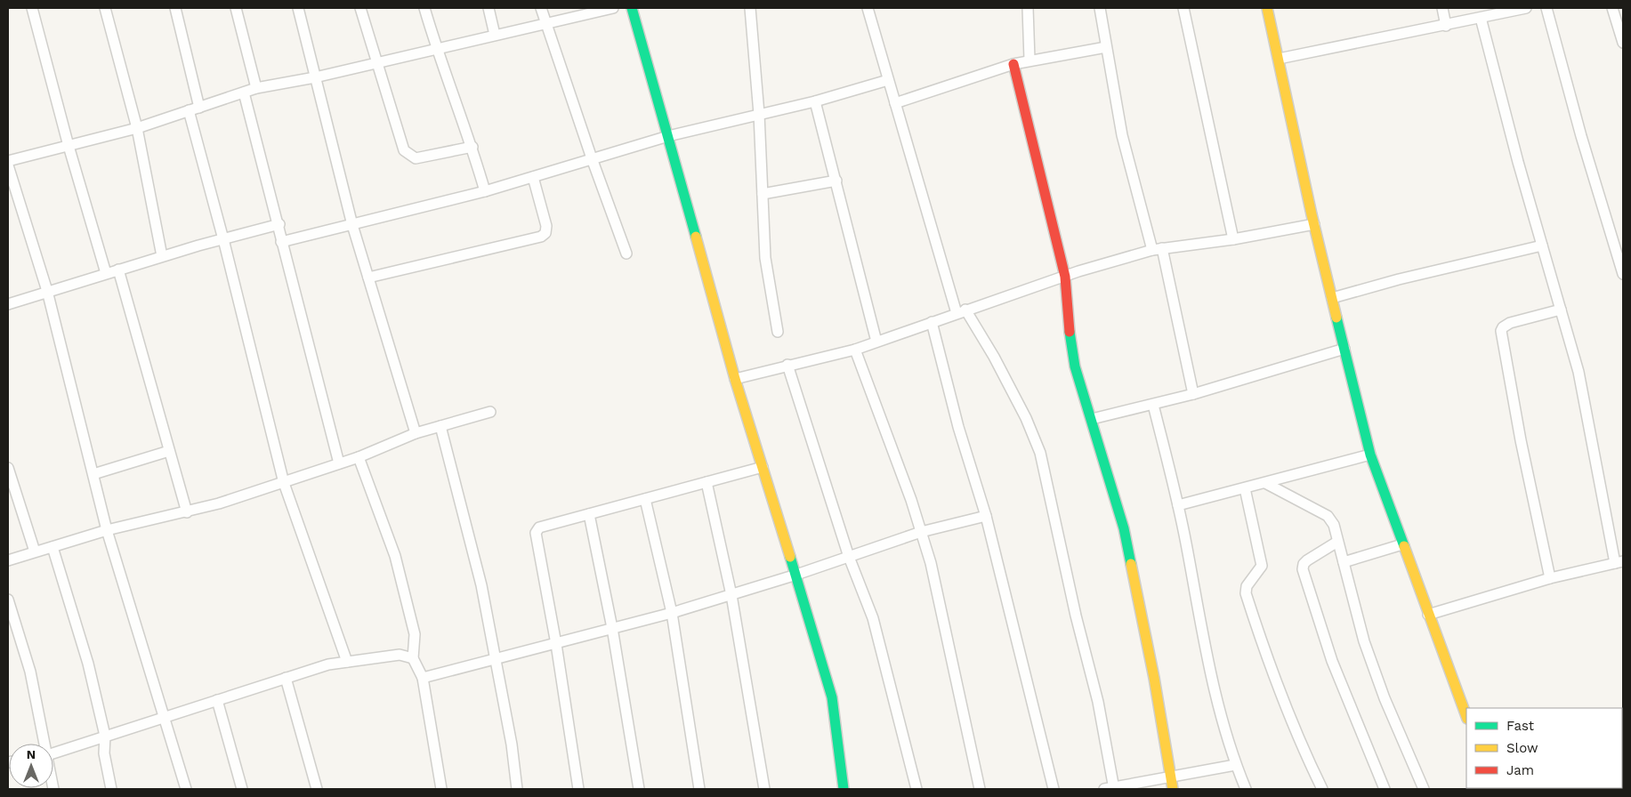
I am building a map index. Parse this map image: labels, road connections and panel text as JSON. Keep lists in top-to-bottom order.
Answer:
{
  "legend": ["Fast", "Slow", "Jam"],
  "north": "top"
}
